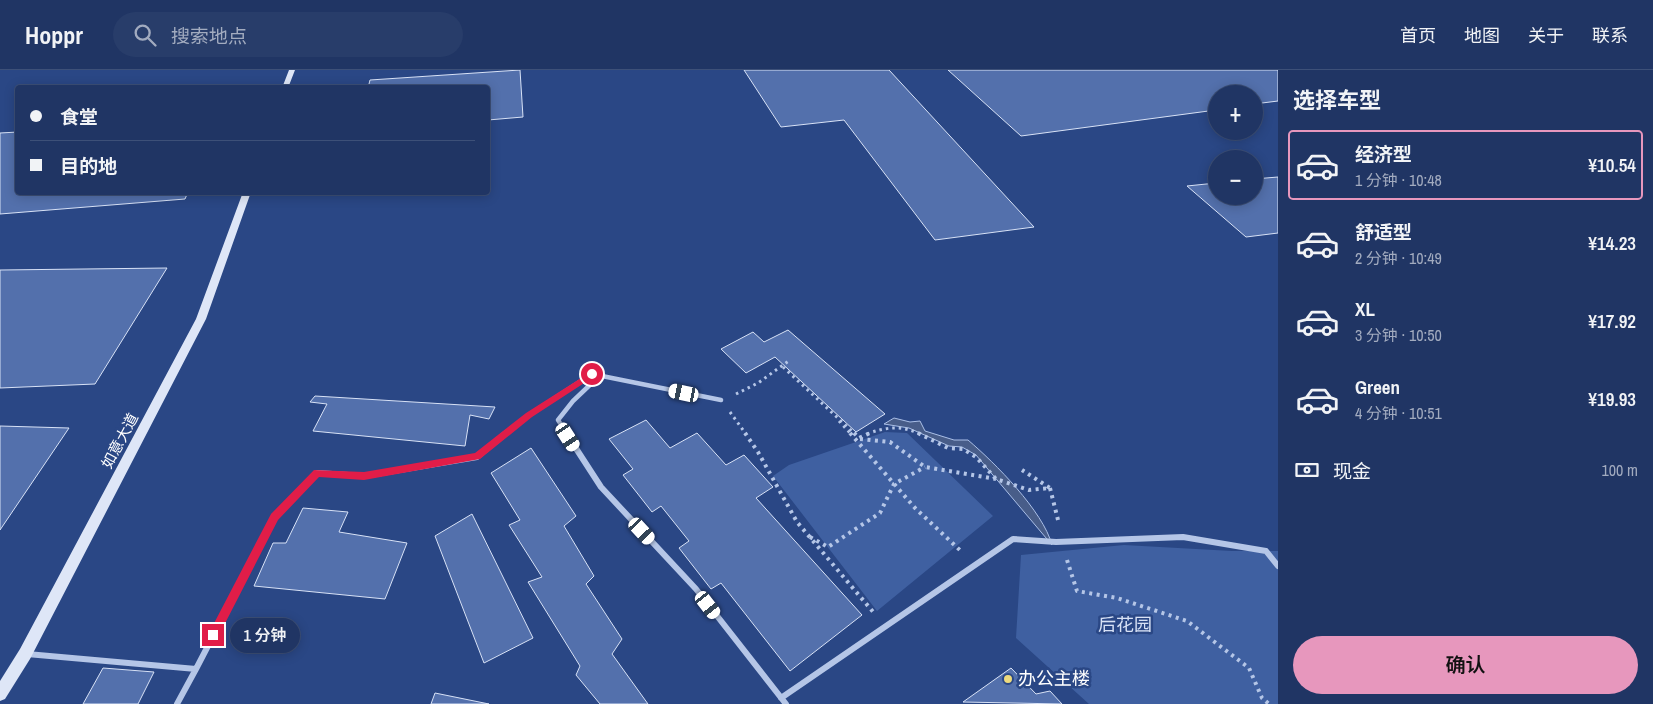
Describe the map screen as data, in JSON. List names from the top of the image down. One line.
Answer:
{"streets":{"main road":["如意大道"]},"parks":["后花园"],"places":["办公主楼"],"page":{"header":"Hoppr","search":"搜索地点","nav":["首页","地图","关于","联系"],"heading":"选择车型","map_buttons":["+","−"],"banner":["食堂","目的地"],"list":[{"name":"经济型","note":"1 分钟 · 10:48","value":"¥10.54"},{"name":"舒适型","note":"2 分钟 · 10:49","value":"¥14.23"},{"name":"XL","note":"3 分钟 · 10:50","value":"¥17.92"},{"name":"Green","note":"4 分钟 · 10:51","value":"¥19.93"}],"pay":["现金","100 m"],"bubble":"1 分钟","buttons":"确认"}}
